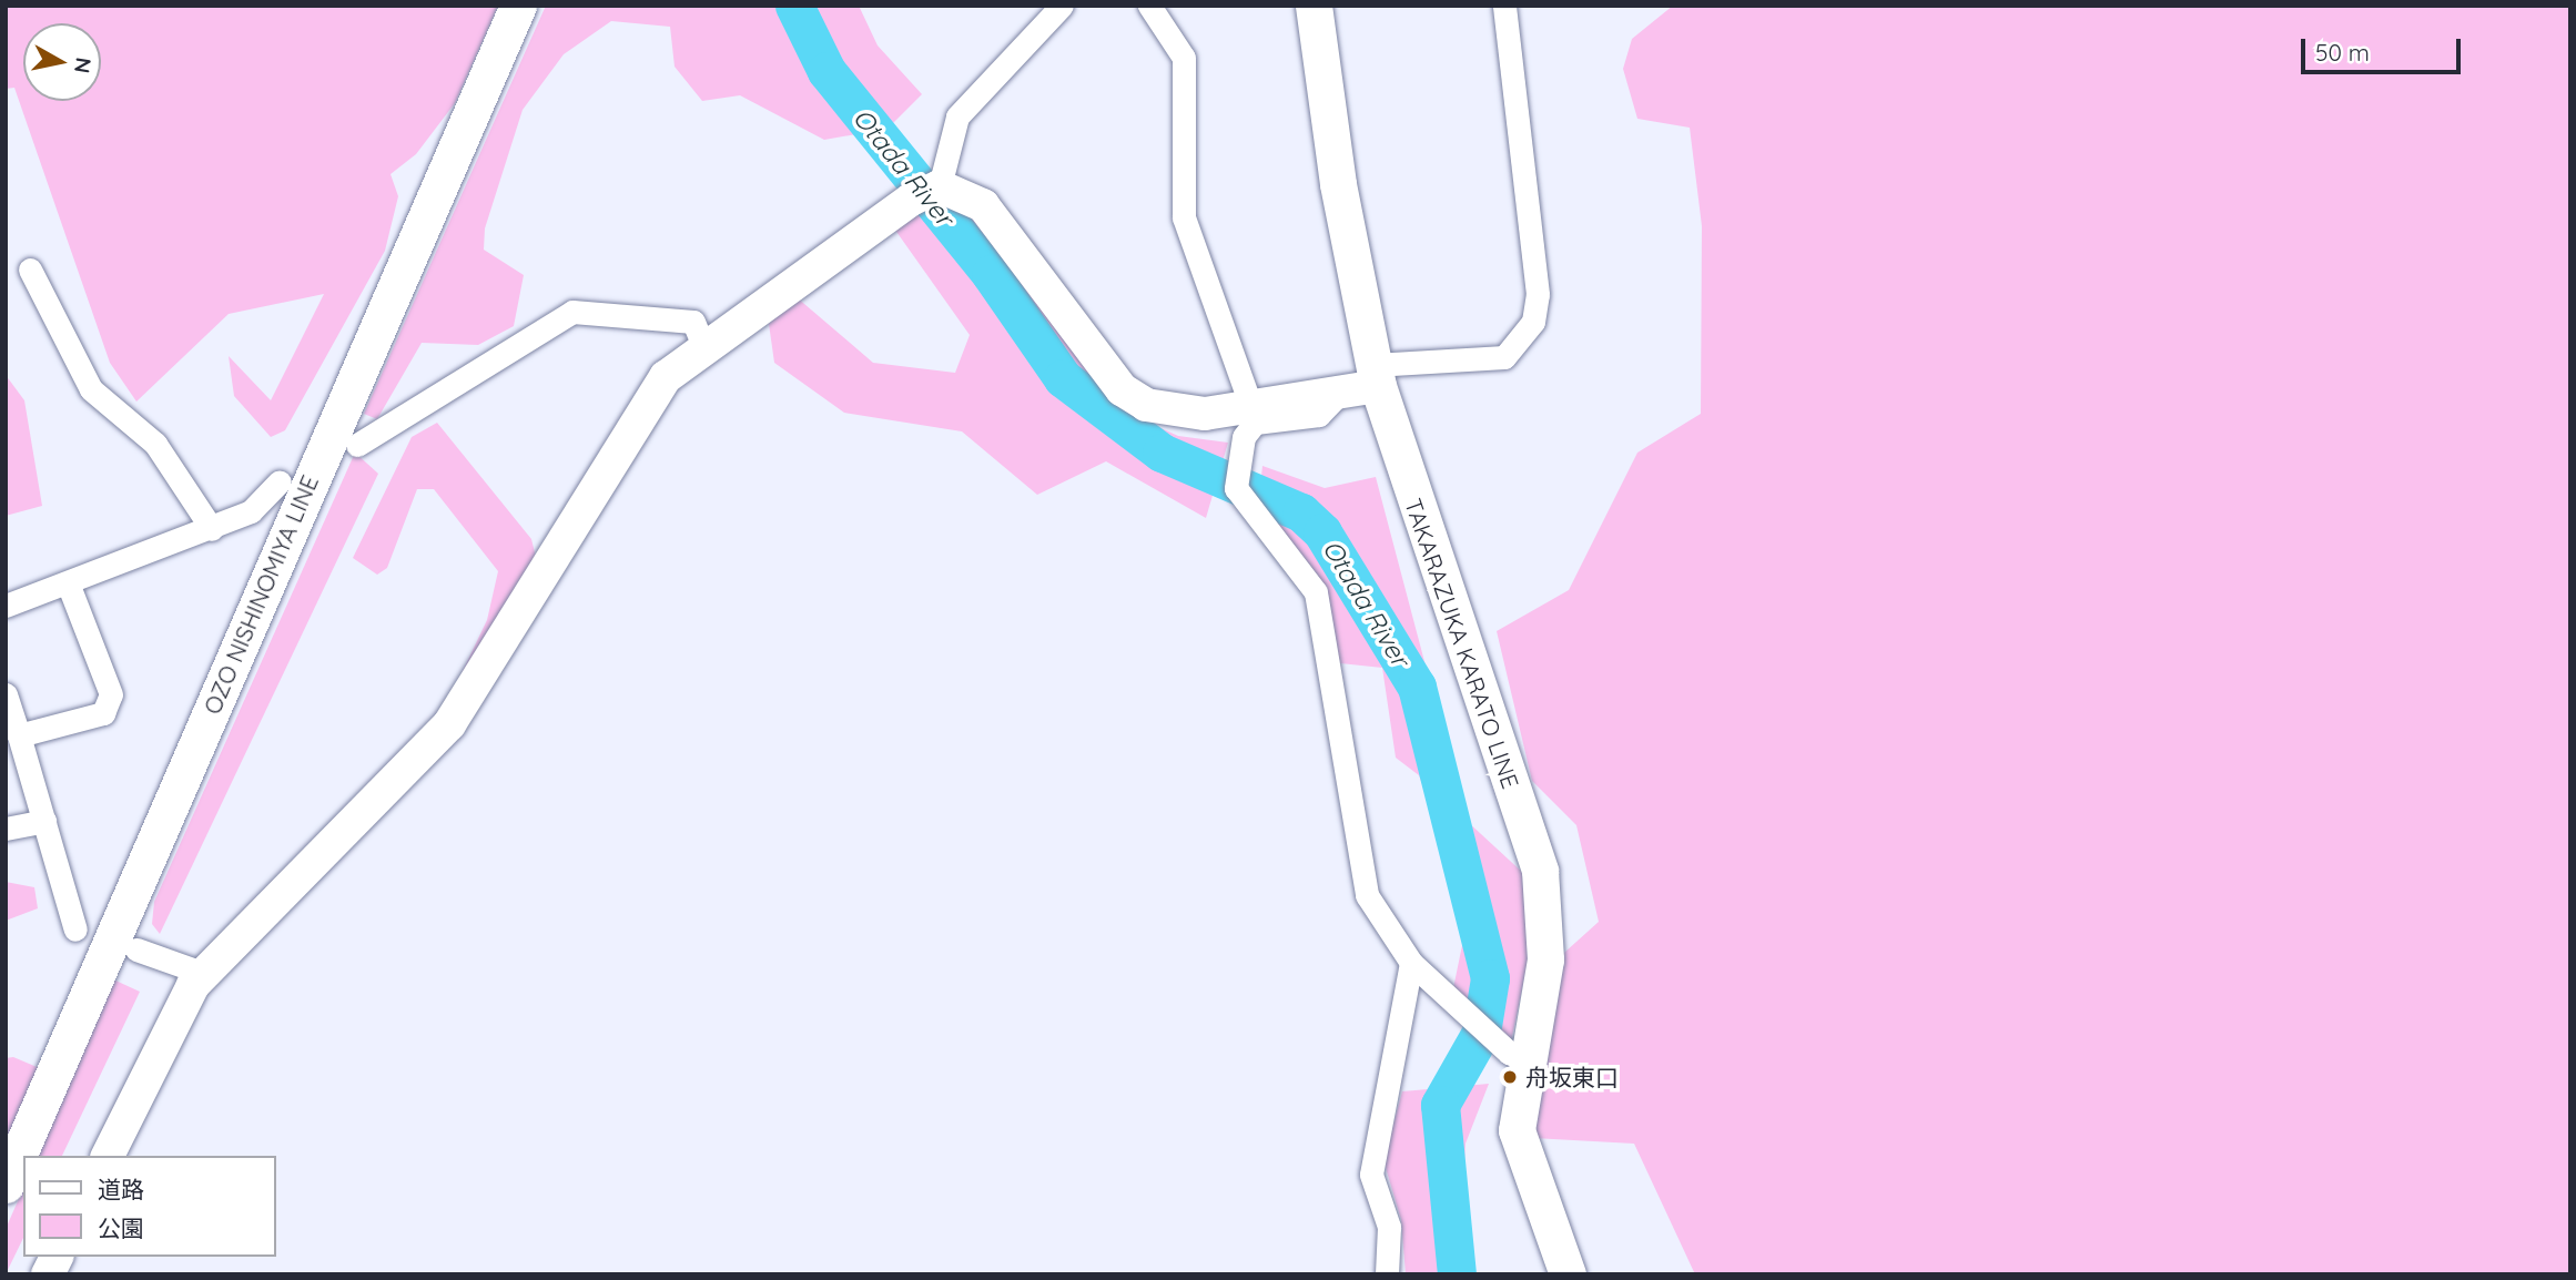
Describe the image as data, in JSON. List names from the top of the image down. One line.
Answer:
{"streets":{"main road":["OZO NISHINOMIYA LINE","TAKARAZUKA KARATO LINE"]},"water":["Otada River"],"places":["舟坂東口"],"legend":["道路","公園"],"scale_bar":"50 m","north":"right"}
